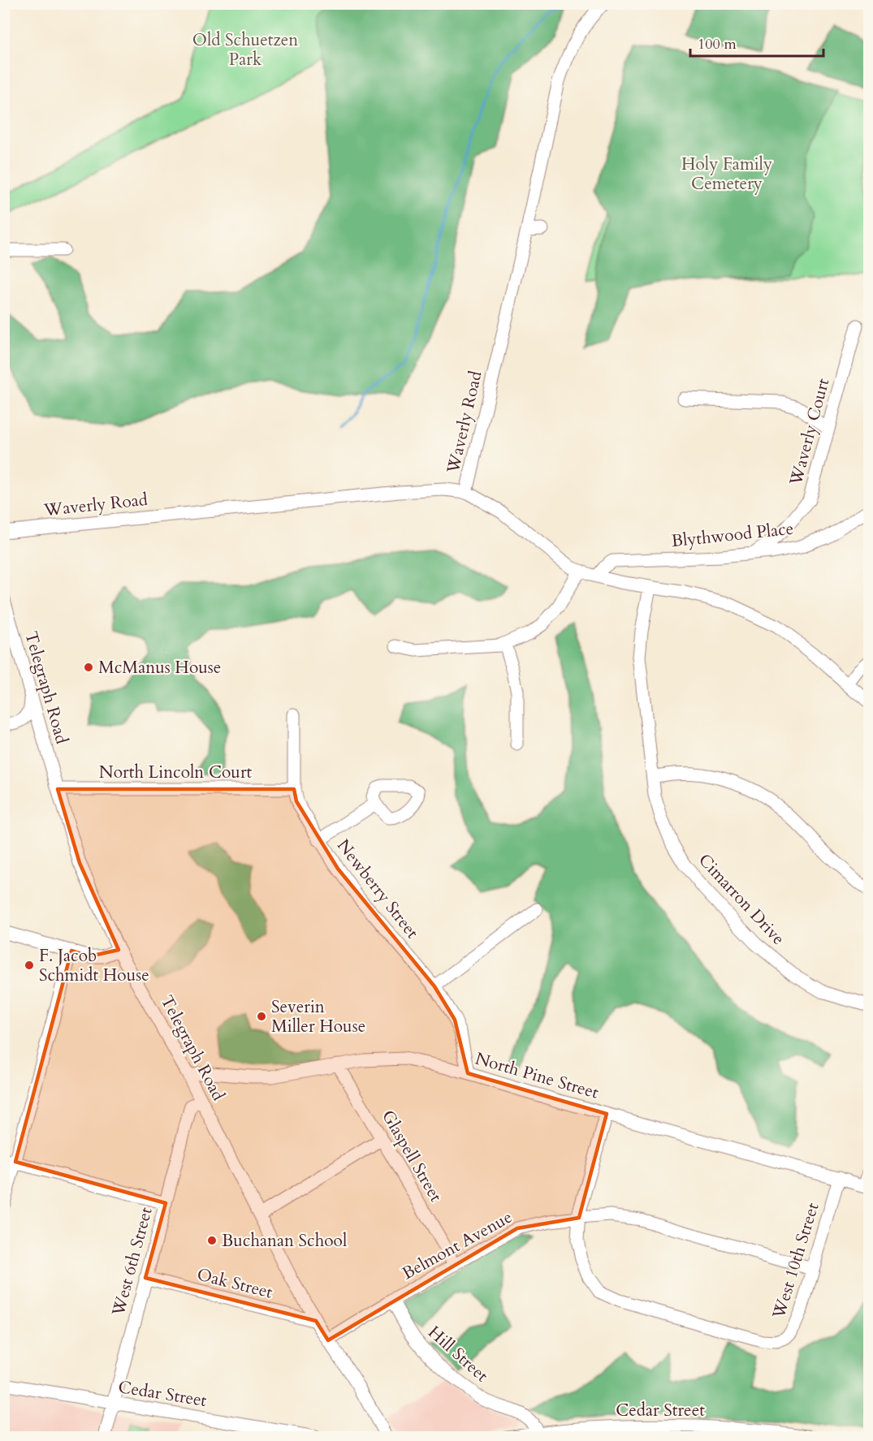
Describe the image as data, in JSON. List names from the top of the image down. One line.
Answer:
{"streets":{"street":["Waverly Road","Waverly Court","Blythwood Place","Telegraph Road","North Lincoln Court","Newberry Street","Cimarron Drive","North Pine Street","Glaspell Street","Belmont Avenue","West 10th Street","West 6th Street","Oak Street","Hill Street","Cedar Street"]},"crossings":[["Waverly Court","Blythwood Place"],["Telegraph Road","North Lincoln Court"],["Telegraph Road","North Pine Street"],["Telegraph Road","Belmont Avenue"],["Telegraph Road","West 6th Street"],["Telegraph Road","Oak Street"],["North Lincoln Court","Newberry Street"],["Newberry Street","North Pine Street"],["North Pine Street","Glaspell Street"],["North Pine Street","West 10th Street"],["Glaspell Street","Belmont Avenue"],["Belmont Avenue","West 10th Street"],["Belmont Avenue","Hill Street"],["West 6th Street","Oak Street"],["West 6th Street","Cedar Street"],["Hill Street","Cedar Street"]],"parks":["Old Schuetzen Park","Holy Family Cemetery"],"places":["McManus House","F. Jacob Schmidt House","Severin Miller House","Buchanan School"],"scale_bar":"100 m"}
